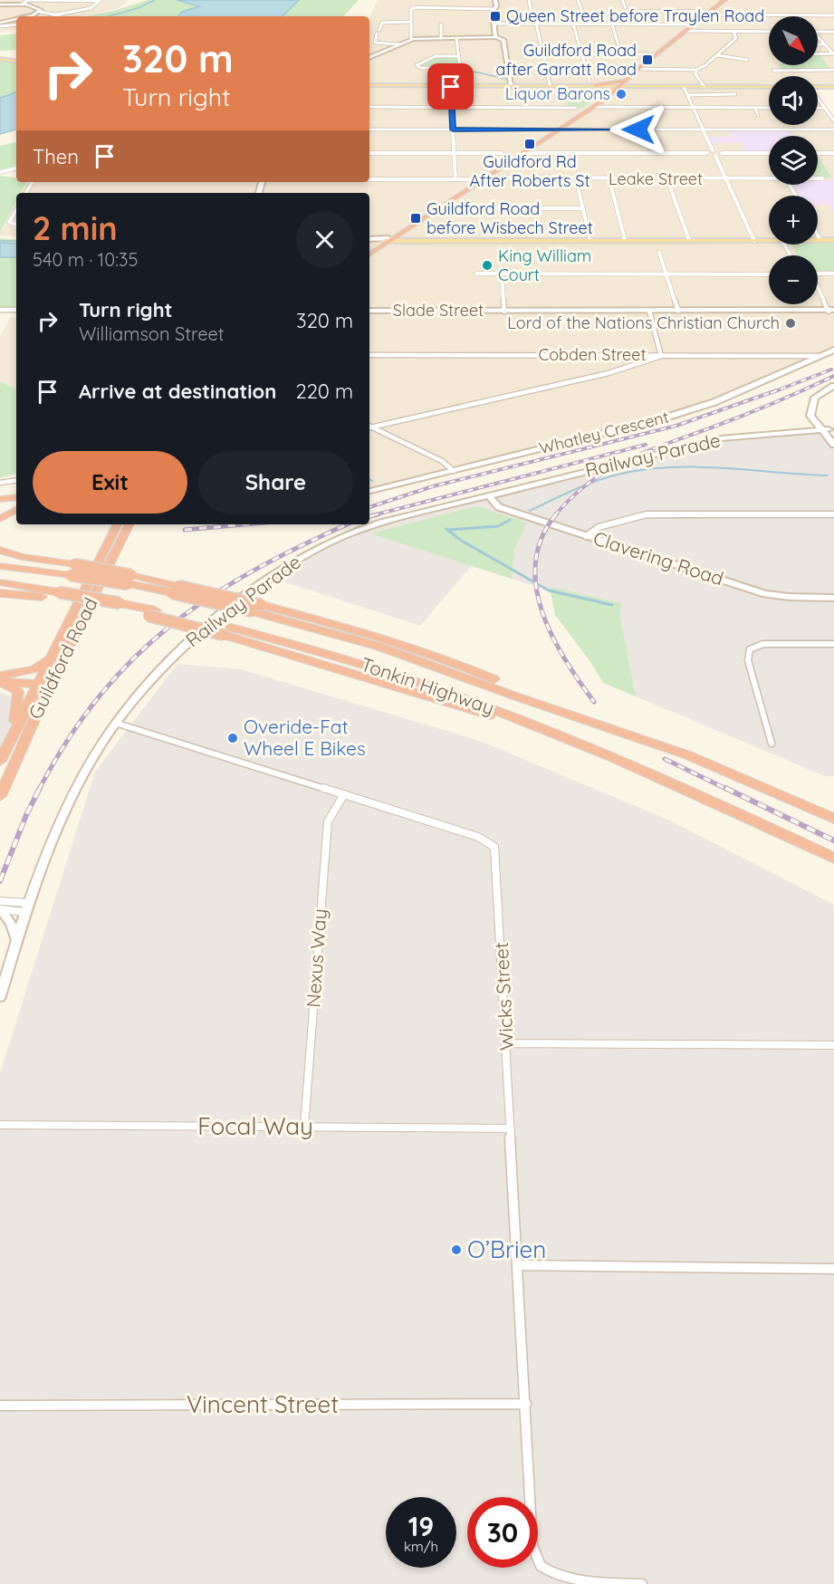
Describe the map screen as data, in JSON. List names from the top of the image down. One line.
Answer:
{"streets":{"highway":["Guildford Road","Tonkin Highway"],"street":["Leake Street","Slade Street","Cobden Street","Whatley Crescent","Railway Parade","Clavering Road","Nexus Way","Wicks Street","Focal Way","Vincent Street"]},"crossings":[["Cobden Street","Whatley Crescent"],["Railway Parade","Clavering Road"],["Railway Parade","Wicks Street"],["Nexus Way","Wicks Street"],["Nexus Way","Focal Way"],["Wicks Street","Focal Way"],["Wicks Street","Vincent Street"]],"places":{"transit":["Queen Street before Traylen Road","Guildford Road after Garratt Road","Guildford Rd After Roberts St","Guildford Road before Wisbech Street"],"other":["Liquor Barons","King William Court","Lord of the Nations Christian Church","Overide-Fat Wheel E Bikes","O’Brien"]},"north":"bottom right","page":{"map_buttons":["+","−"],"turn":["320 m","Turn right"],"then":"Then","heading":["2 min","540 m · 10:35"],"list":[{"name":"Turn right","note":"Williamson Street","value":"320 m"},{"name":"Arrive at destination","value":"220 m"}],"buttons":["Exit","Share"],"speed":"19 km/h","limit":"30"}}
